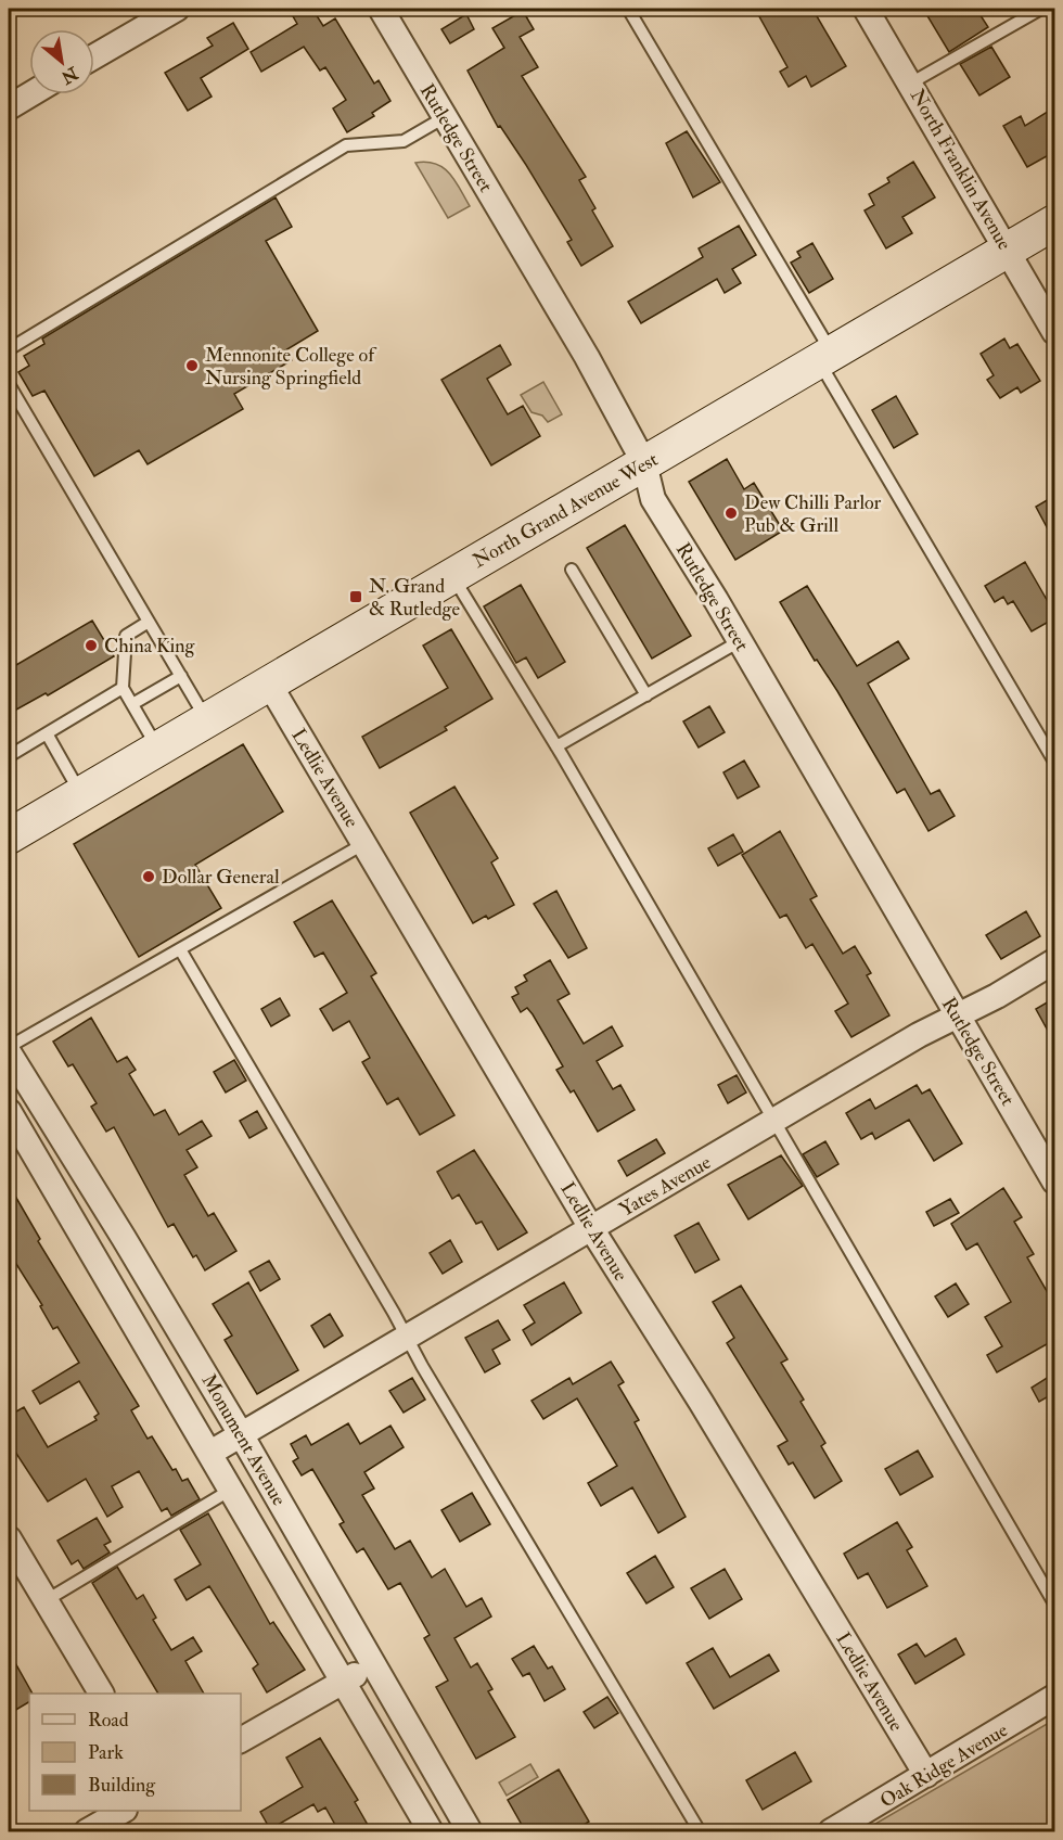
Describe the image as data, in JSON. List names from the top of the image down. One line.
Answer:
{"streets":{"main road":["North Grand Avenue West"],"street":["Rutledge Street","North Franklin Avenue","Ledlie Avenue","Yates Avenue","Monument Avenue","Oak Ridge Avenue"]},"crossings":[["Rutledge Street","North Grand Avenue West"],["Rutledge Street","Yates Avenue"],["North Franklin Avenue","North Grand Avenue West"],["North Grand Avenue West","Ledlie Avenue"],["Ledlie Avenue","Yates Avenue"],["Ledlie Avenue","Oak Ridge Avenue"],["Yates Avenue","Monument Avenue"]],"places":{"other":["Mennonite College of Nursing Springfield","Dew Chilli Parlor Pub & Grill","China King","Dollar General"],"transit":["N. Grand & Rutledge"]},"legend":["Road","Park","Building"],"north":"bottom right"}
